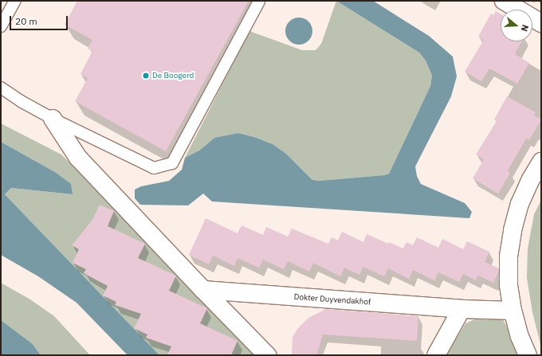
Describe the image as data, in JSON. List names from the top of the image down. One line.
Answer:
{"streets":{"street":["Dokter Duyvendakhof"]},"places":["De Boogerd"],"scale_bar":"20 m","north":"right"}
